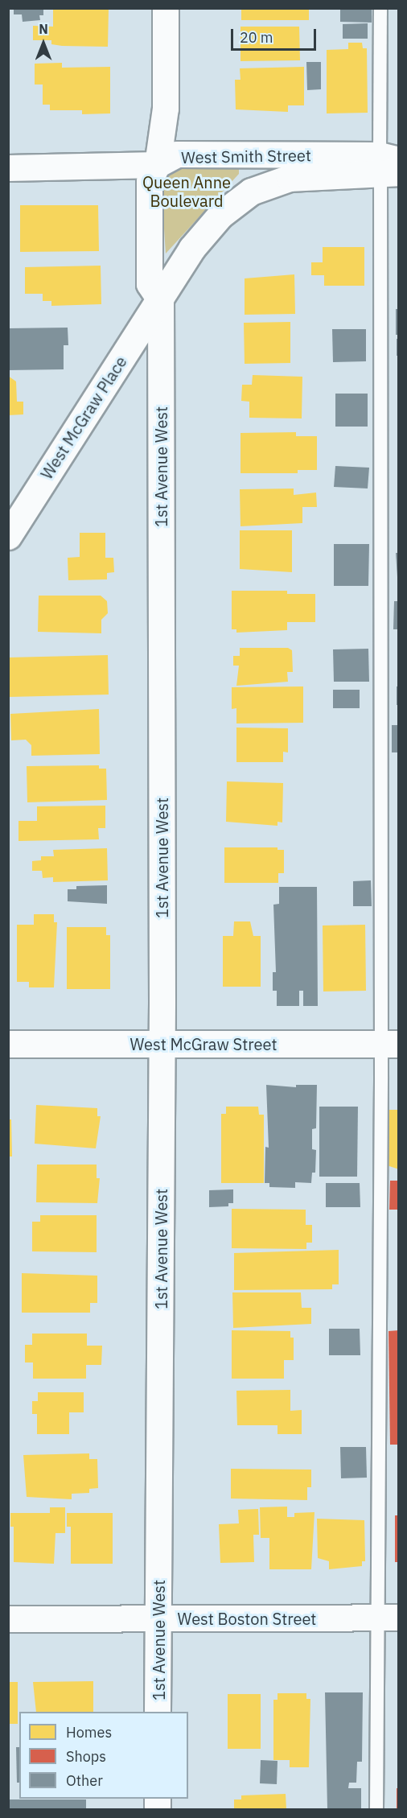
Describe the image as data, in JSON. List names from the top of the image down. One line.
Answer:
{"streets":{"street":["West Smith Street","West McGraw Place","1st Avenue West","West McGraw Street","West Boston Street"]},"crossings":[["West Smith Street","West McGraw Place"],["West Smith Street","1st Avenue West"],["West McGraw Place","1st Avenue West"],["1st Avenue West","West McGraw Street"],["1st Avenue West","West Boston Street"]],"parks":["Queen Anne Boulevard"],"legend":["Homes","Shops","Other"],"scale_bar":"20 m","north":"top"}
